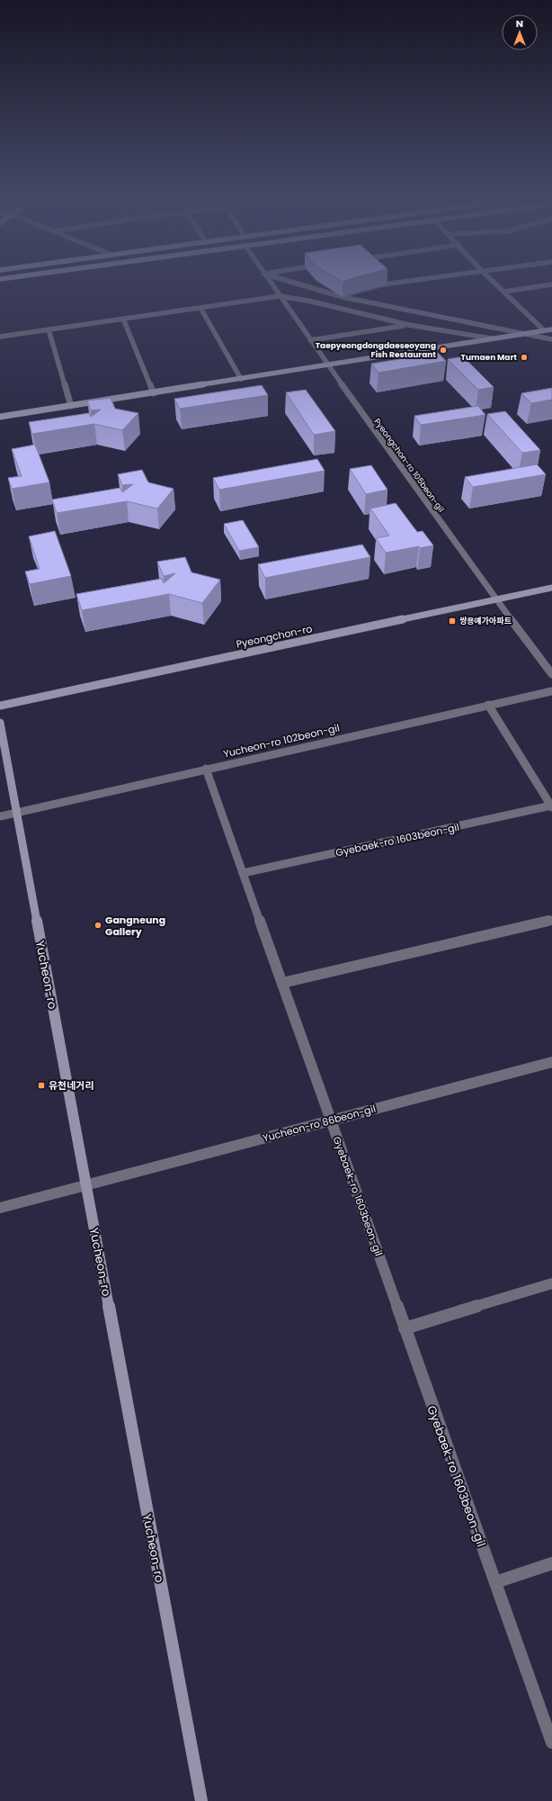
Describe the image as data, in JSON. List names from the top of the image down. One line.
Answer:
{"streets":{"street":["Pyeongchon-ro 105beon-gil","Pyeongchon-ro","Yucheon-ro 102beon-gil","Gyebaek-ro 1603beon-gil","Yucheon-ro","Yucheon-ro 86beon-gil"]},"crossings":[["Pyeongchon-ro 105beon-gil","Pyeongchon-ro"],["Yucheon-ro 102beon-gil","Gyebaek-ro 1603beon-gil"],["Yucheon-ro 102beon-gil","Yucheon-ro"],["Gyebaek-ro 1603beon-gil","Yucheon-ro 86beon-gil"],["Yucheon-ro","Yucheon-ro 86beon-gil"]],"places":{"other":["Taepyeongdongdaeseoyang Fish Restaurant","Tumaen Mart","Gangneung Gallery"],"transit":["쌍용예가아파트","유천네거리"]},"north":"top"}
